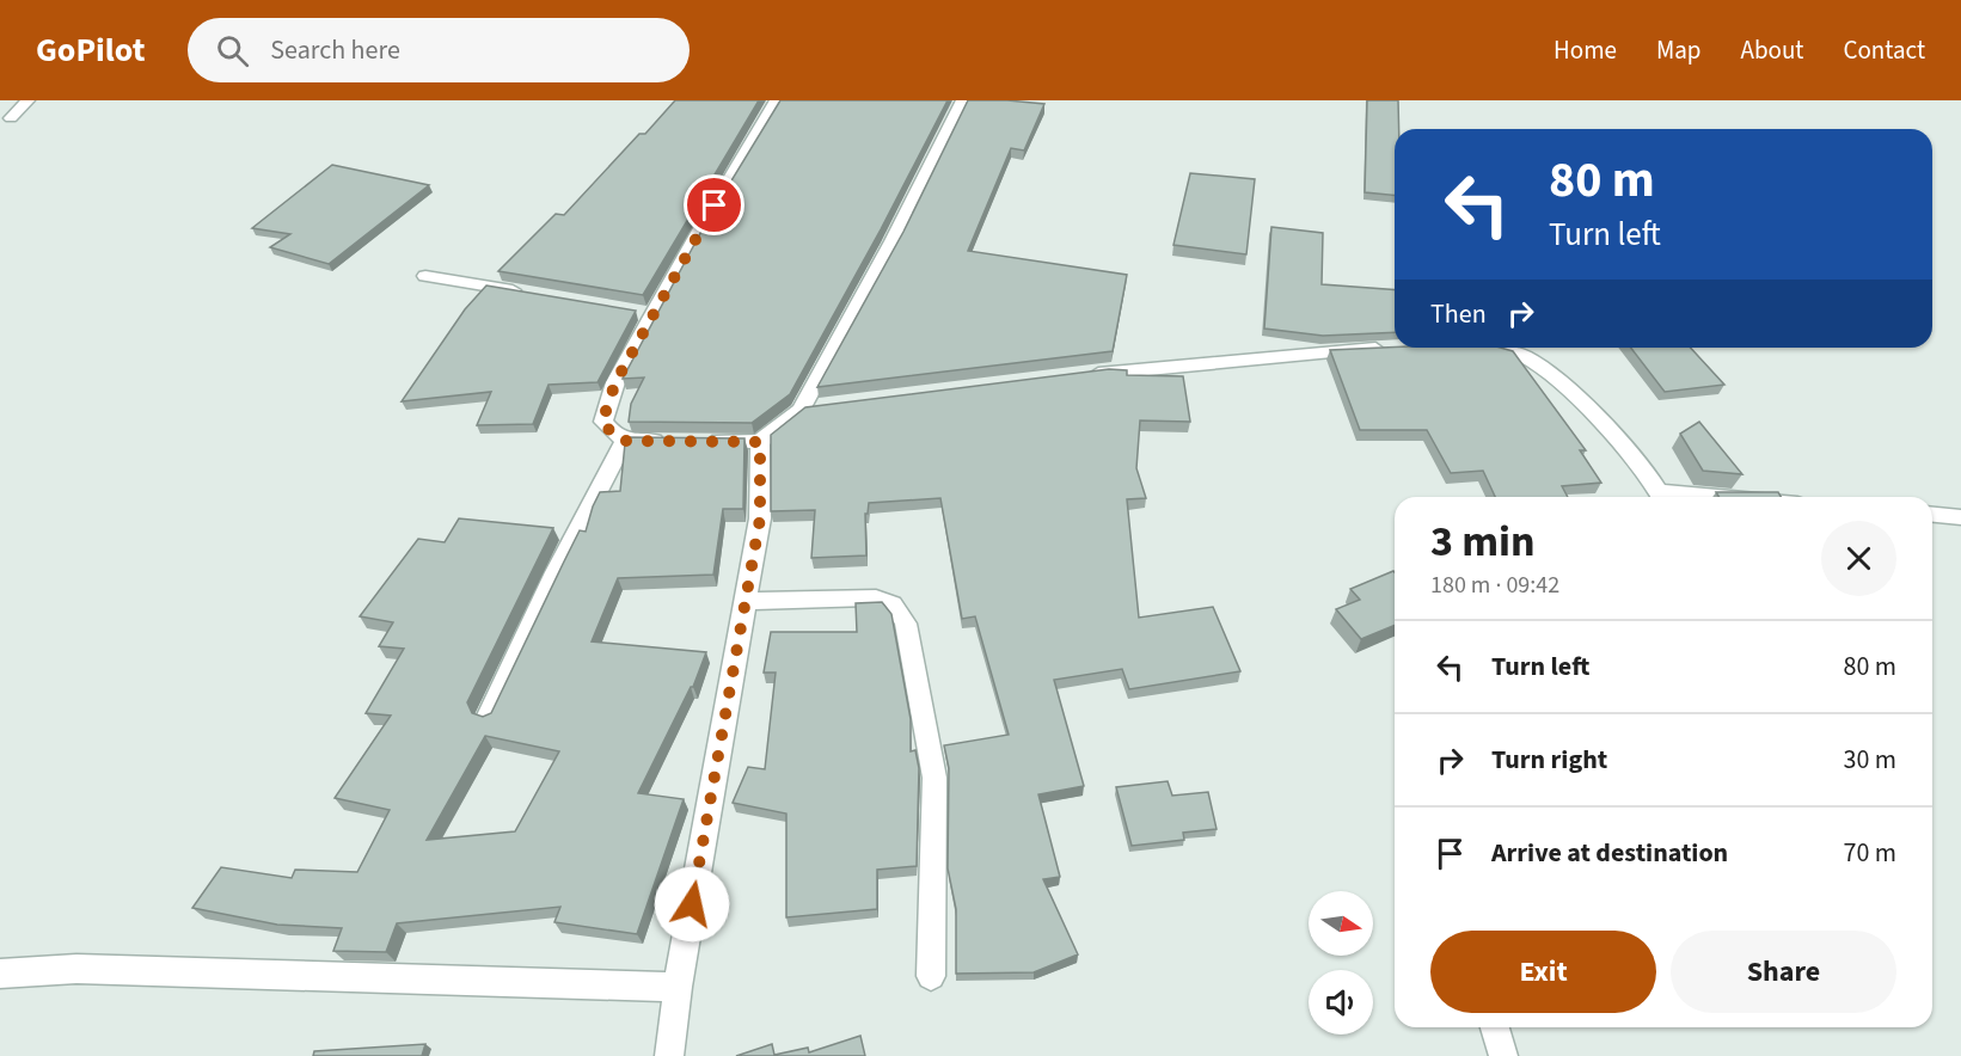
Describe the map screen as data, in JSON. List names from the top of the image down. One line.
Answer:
{"north":"right","page":{"header":"GoPilot","search":"Search here","nav":["Home","Map","About","Contact"],"turn":["80 m","Turn left"],"then":"Then","heading":["3 min","180 m · 09:42"],"list":[{"name":"Turn left","value":"80 m"},{"name":"Turn right","value":"30 m"},{"name":"Arrive at destination","value":"70 m"}],"buttons":["Exit","Share"]}}
